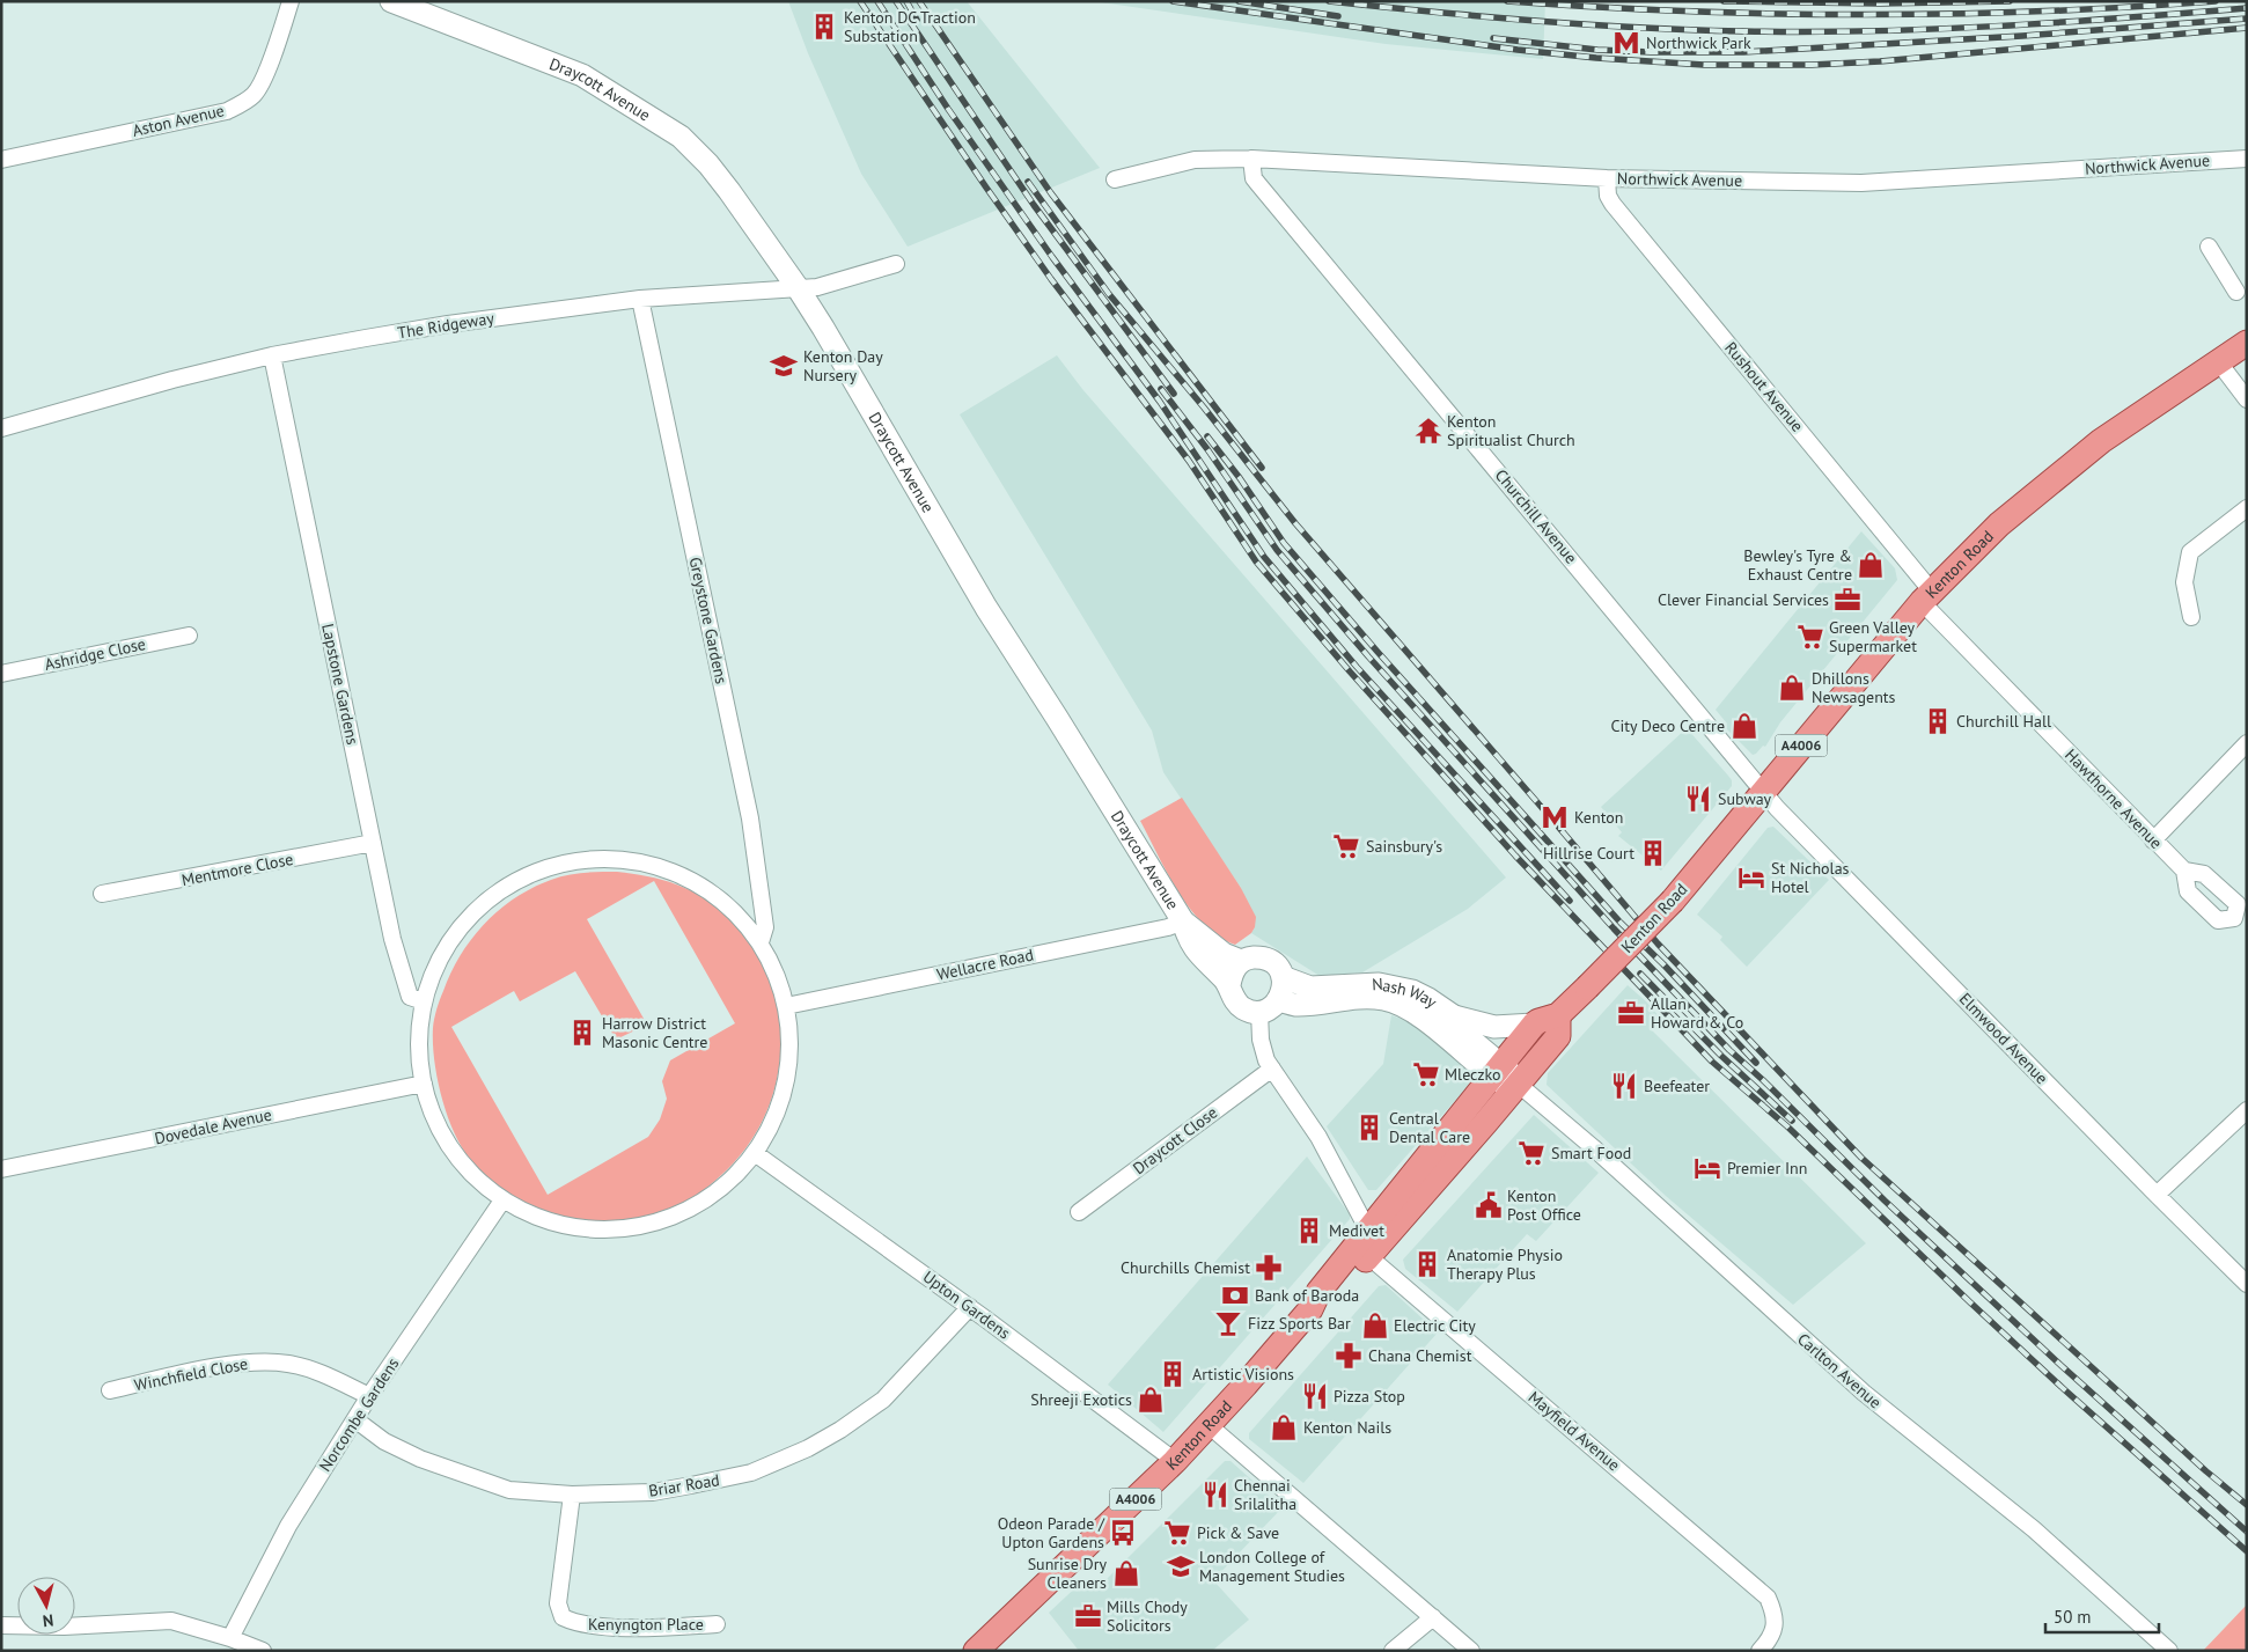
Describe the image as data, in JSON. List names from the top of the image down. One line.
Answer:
{"streets":{"main road":["Kenton Road","A4006"],"street":["Draycott Avenue","Aston Avenue","Northwick Avenue","The Ridgeway","Rushout Avenue","Churchill Avenue","Greystone Gardens","Ashridge Close","Lapstone Gardens","Hawthorne Avenue","Mentmore Close","Wellacre Road","Nash Way","Elmwood Avenue","Dovedale Avenue","Draycott Close","Upton Gardens","Carlton Avenue","Winchfield Close","Norcombe Gardens","Mayfield Avenue","Briar Road","Kenyngton Place"]},"crossings":[["Draycott Avenue","The Ridgeway"],["Draycott Avenue","Wellacre Road"],["Draycott Avenue","Nash Way"],["Northwick Avenue","Rushout Avenue"],["Northwick Avenue","Churchill Avenue"],["The Ridgeway","Greystone Gardens"],["The Ridgeway","Lapstone Gardens"],["Rushout Avenue","Kenton Road"],["Rushout Avenue","Hawthorne Avenue"],["Churchill Avenue","Kenton Road"],["Churchill Avenue","Elmwood Avenue"],["Kenton Road","Hawthorne Avenue"],["Kenton Road","Nash Way"],["Kenton Road","Elmwood Avenue"],["Kenton Road","Upton Gardens"],["Kenton Road","Carlton Avenue"],["Kenton Road","Mayfield Avenue"],["Lapstone Gardens","Mentmore Close"],["Upton Gardens","Briar Road"],["Winchfield Close","Norcombe Gardens"],["Norcombe Gardens","Briar Road"],["Briar Road","Kenyngton Place"]],"places":{"building":["Kenton DC Traction Substation","Churchill Hall","Hillrise Court","Harrow District Masonic Centre","Central Dental Care","Medivet","Anatomie Physio Therapy Plus","Artistic Visions"],"metro station":["Northwick Park","Kenton"],"school or university":["Kenton Day Nursery","London College of Management Studies"],"temple":["Kenton Spiritualist Church"],"shop":["Bewley's Tyre & Exhaust Centre","Dhillons Newsagents","City Deco Centre","Electric City","Shreeji Exotics","Kenton Nails","Sunrise Dry Cleaners"],"office":["Clever Financial Services","Allan Howard & Co","Mills Chody Solicitors"],"supermarket":["Green Valley Supermarket","Sainsbury's","Mleczko","Smart Food","Pick & Save"],"restaurant":["Subway","Beefeater","Pizza Stop","Chennai Srilalitha"],"hotel":["St Nicholas Hotel","Premier Inn"],"public building":["Kenton Post Office"],"pharmacy":["Churchills Chemist","Chana Chemist"],"bank":["Bank of Baroda"],"bar":["Fizz Sports Bar"],"bus stop":["Odeon Parade / Upton Gardens"]},"scale_bar":"50 m","north":"bottom"}
